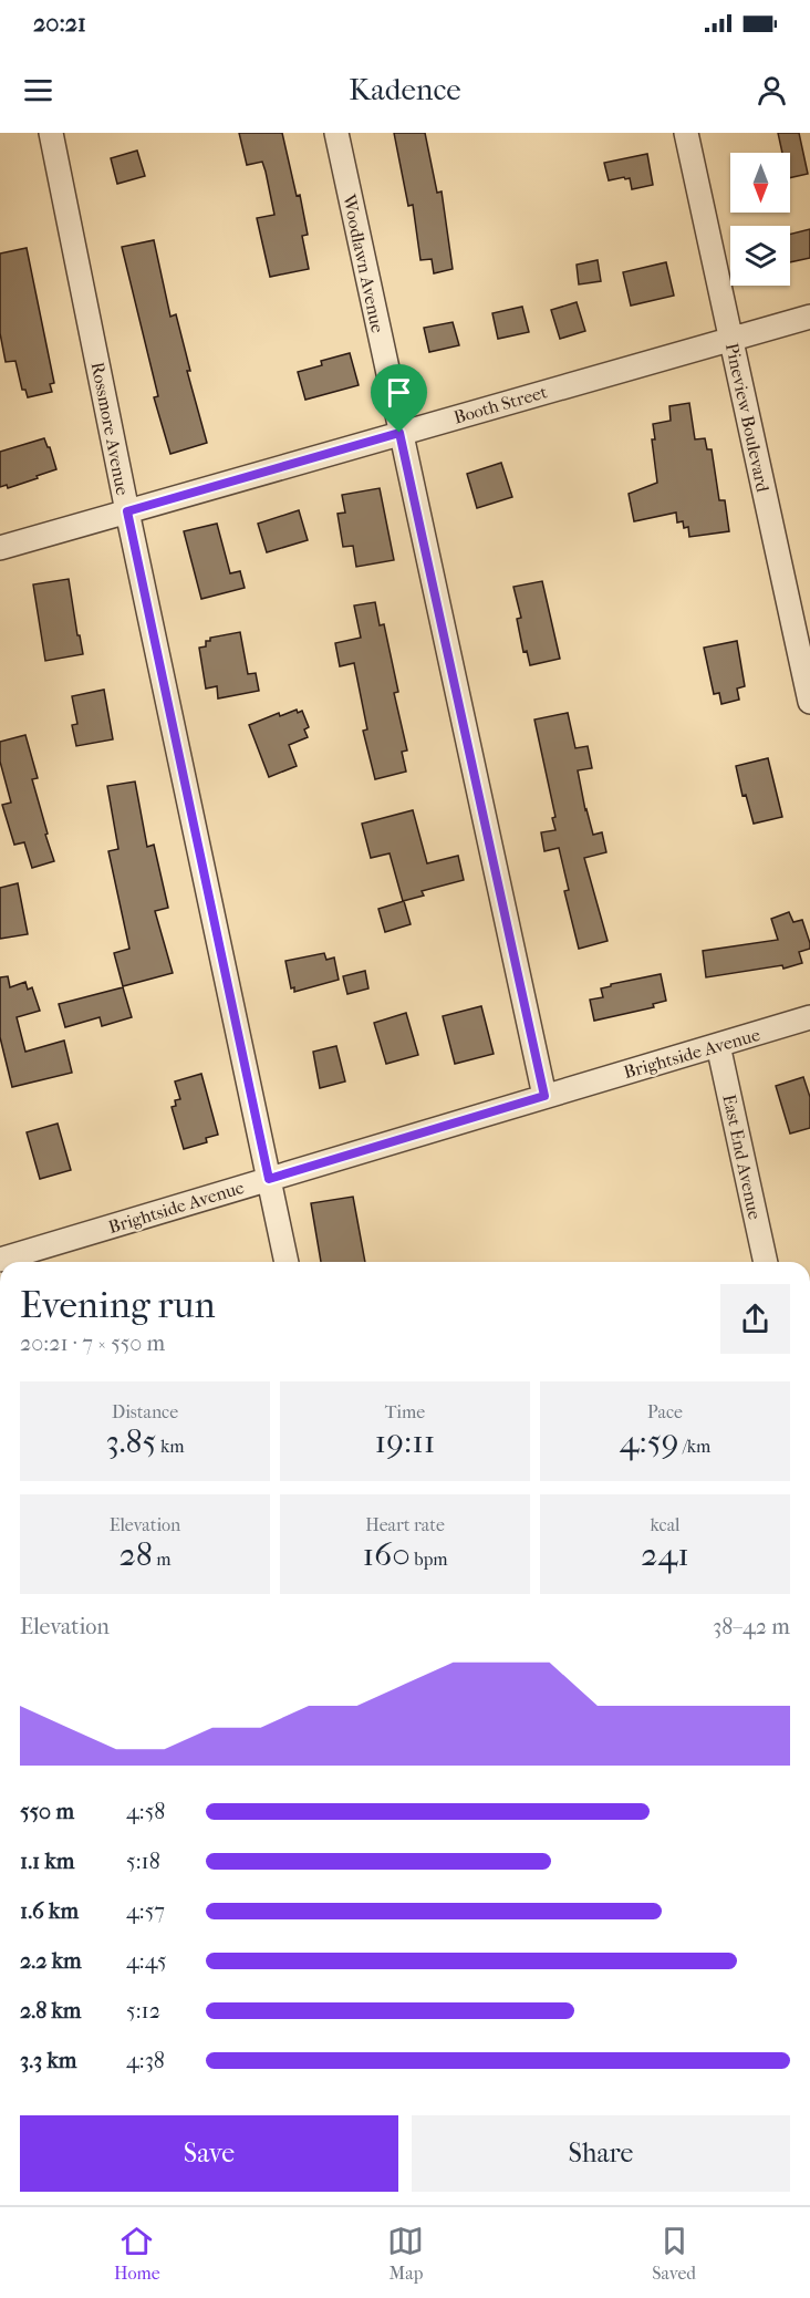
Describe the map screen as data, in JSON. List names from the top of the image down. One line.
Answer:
{"streets":{"street":["Woodlawn Avenue","Booth Street","Pineview Boulevard","Rossmore Avenue","Brightside Avenue","East End Avenue"]},"crossings":[["Woodlawn Avenue","Booth Street"],["Woodlawn Avenue","Brightside Avenue"],["Booth Street","Pineview Boulevard"],["Booth Street","Rossmore Avenue"],["Rossmore Avenue","Brightside Avenue"],["Brightside Avenue","East End Avenue"]],"north":"bottom","page":{"status":"20:21","header":"Kadence","heading":["Evening run","20:21 · 7 × 550 m"],"stats":[["Distance","3.85 km"],["Time","19:11"],["Pace","4:59 /km"],["Elevation","28 m"],["Heart rate","160 bpm"],["kcal","241"]],"chart":["Elevation","38–42 m"],"list":[{"name":"550 m","note":"4:58"},{"name":"1.1 km","note":"5:18"},{"name":"1.6 km","note":"4:57"},{"name":"2.2 km","note":"4:45"},{"name":"2.8 km","note":"5:12"},{"name":"3.3 km","note":"4:38"}],"buttons":["Save","Share"],"tabs":["Home","Map","Saved"]}}
